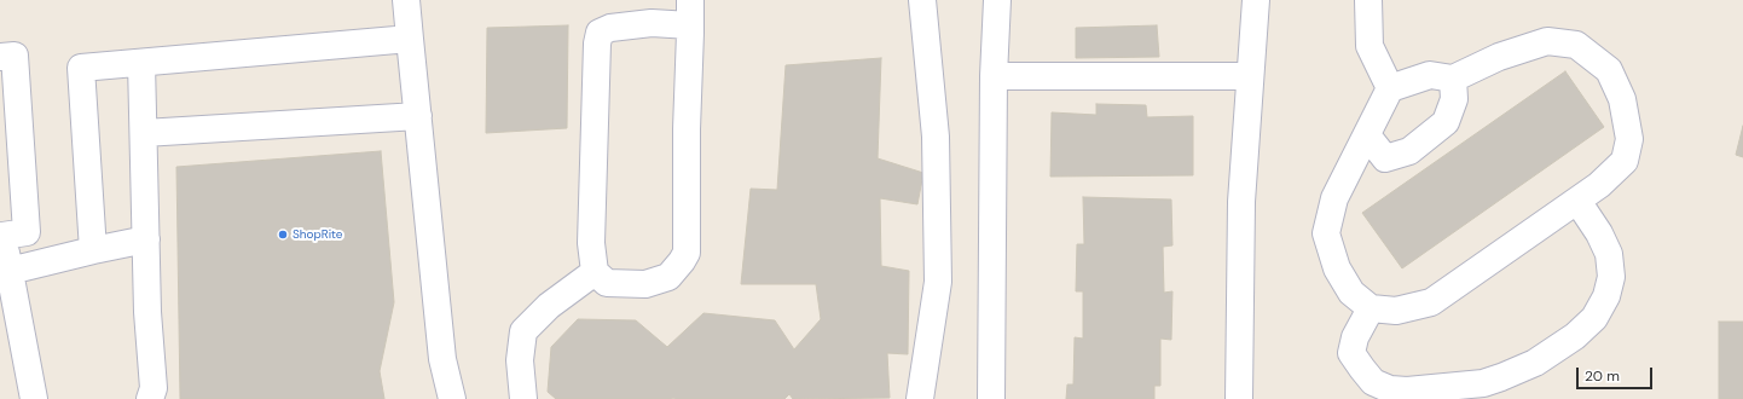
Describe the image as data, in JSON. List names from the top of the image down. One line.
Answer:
{"places":["ShopRite"],"scale_bar":"20 m"}
